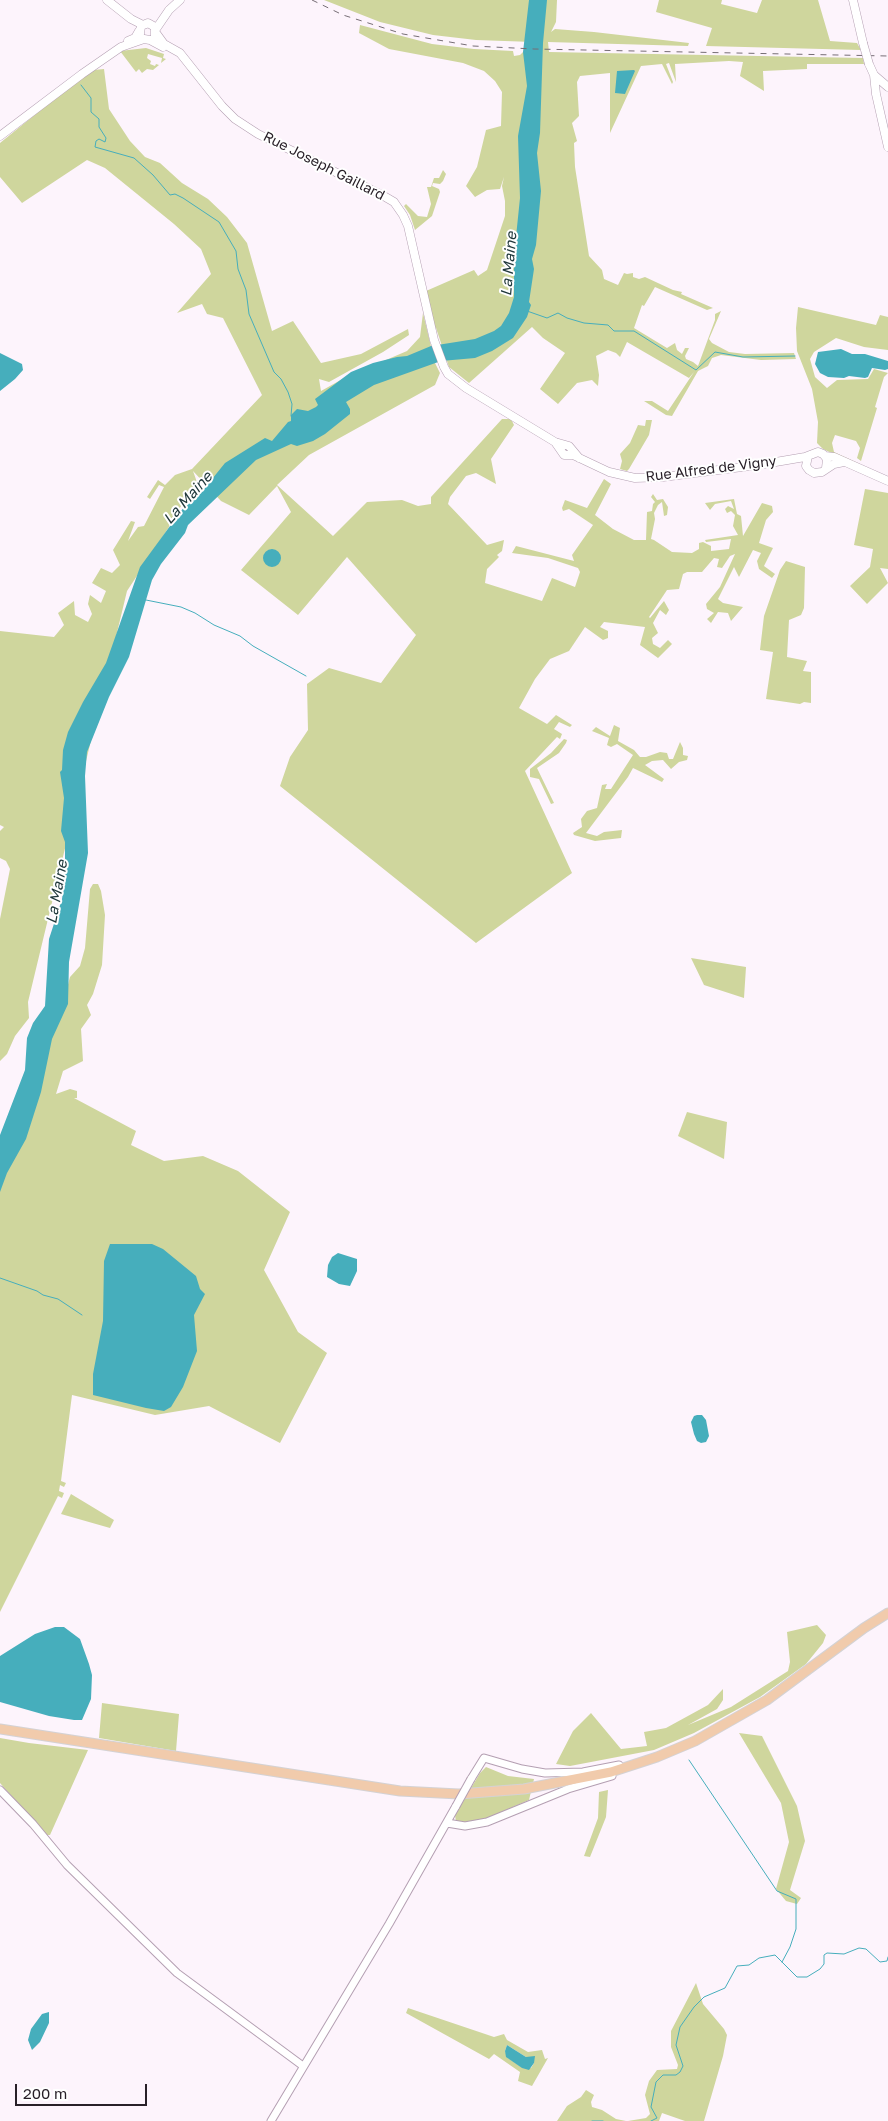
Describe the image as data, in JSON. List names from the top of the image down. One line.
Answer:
{"streets":{"main road":["Rue Joseph Gaillard","Rue Alfred de Vigny"]},"crossings":[["Rue Joseph Gaillard","Rue Alfred de Vigny"]],"water":["La Maine"],"scale_bar":"200 m"}
